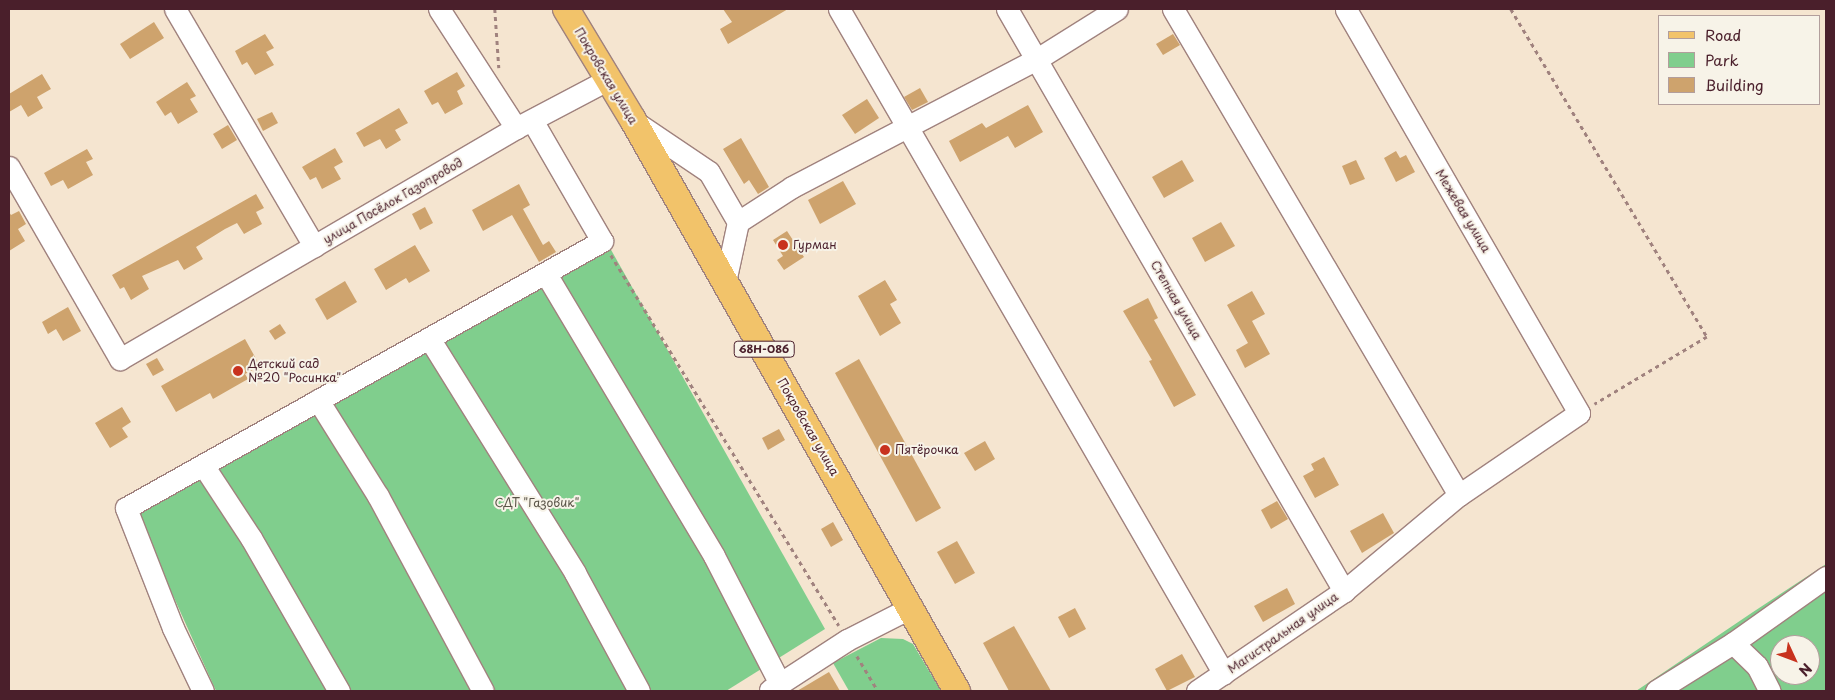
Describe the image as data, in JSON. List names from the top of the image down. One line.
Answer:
{"streets":{"main road":["Покровская улица","68Н-086"],"street":["улица Посёлок Газопровод","Межевая улица","Степная улица","Магистральная улица"]},"crossings":[["Покровская улица","улица Посёлок Газопровод"],["Межевая улица","Магистральная улица"],["Степная улица","Магистральная улица"]],"parks":["СДТ \"Газовик\""],"places":["Гурман","Детский сад №20 \"Росинка\"","Пятёрочка"],"legend":["Road","Park","Building"],"north":"bottom right"}
